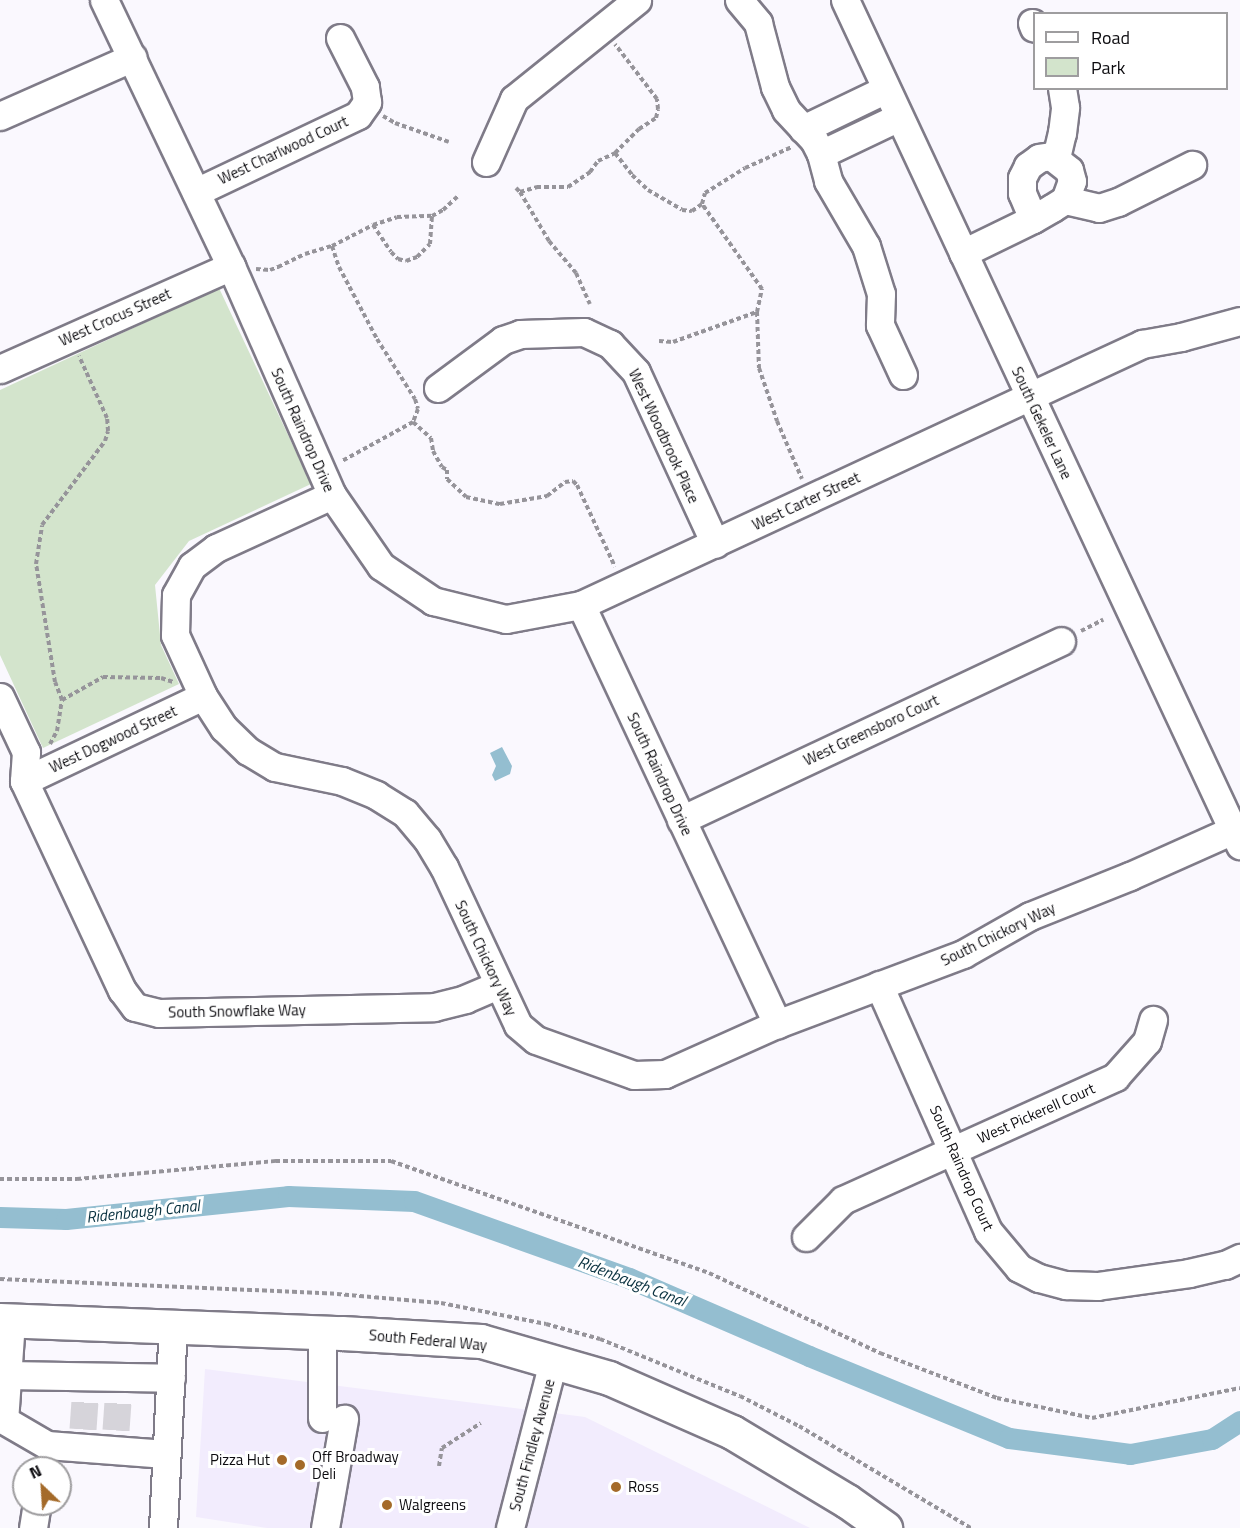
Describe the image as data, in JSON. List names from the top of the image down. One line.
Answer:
{"streets":{"main road":["South Federal Way"],"street":["West Charlwood Court","West Crocus Street","South Gekeler Lane","South Raindrop Drive","West Woodbrook Place","West Carter Street","West Greensboro Court","West Dogwood Street","South Chickory Way","South Snowflake Way","West Pickerell Court","South Raindrop Court","South Findley Avenue"]},"crossings":[["West Charlwood Court","South Raindrop Drive"],["West Crocus Street","South Raindrop Drive"],["South Gekeler Lane","West Carter Street"],["South Gekeler Lane","South Chickory Way"],["South Raindrop Drive","West Carter Street"],["South Raindrop Drive","West Greensboro Court"],["South Raindrop Drive","South Chickory Way"],["West Woodbrook Place","West Carter Street"],["West Dogwood Street","South Chickory Way"],["West Dogwood Street","South Snowflake Way"],["South Chickory Way","South Snowflake Way"],["South Chickory Way","South Raindrop Court"],["West Pickerell Court","South Raindrop Court"],["South Federal Way","South Findley Avenue"]],"water":["Ridenbaugh Canal"],"places":["Pizza Hut","Off Broadway Deli","Ross","Walgreens"],"legend":["Road","Park"],"north":"top left"}
